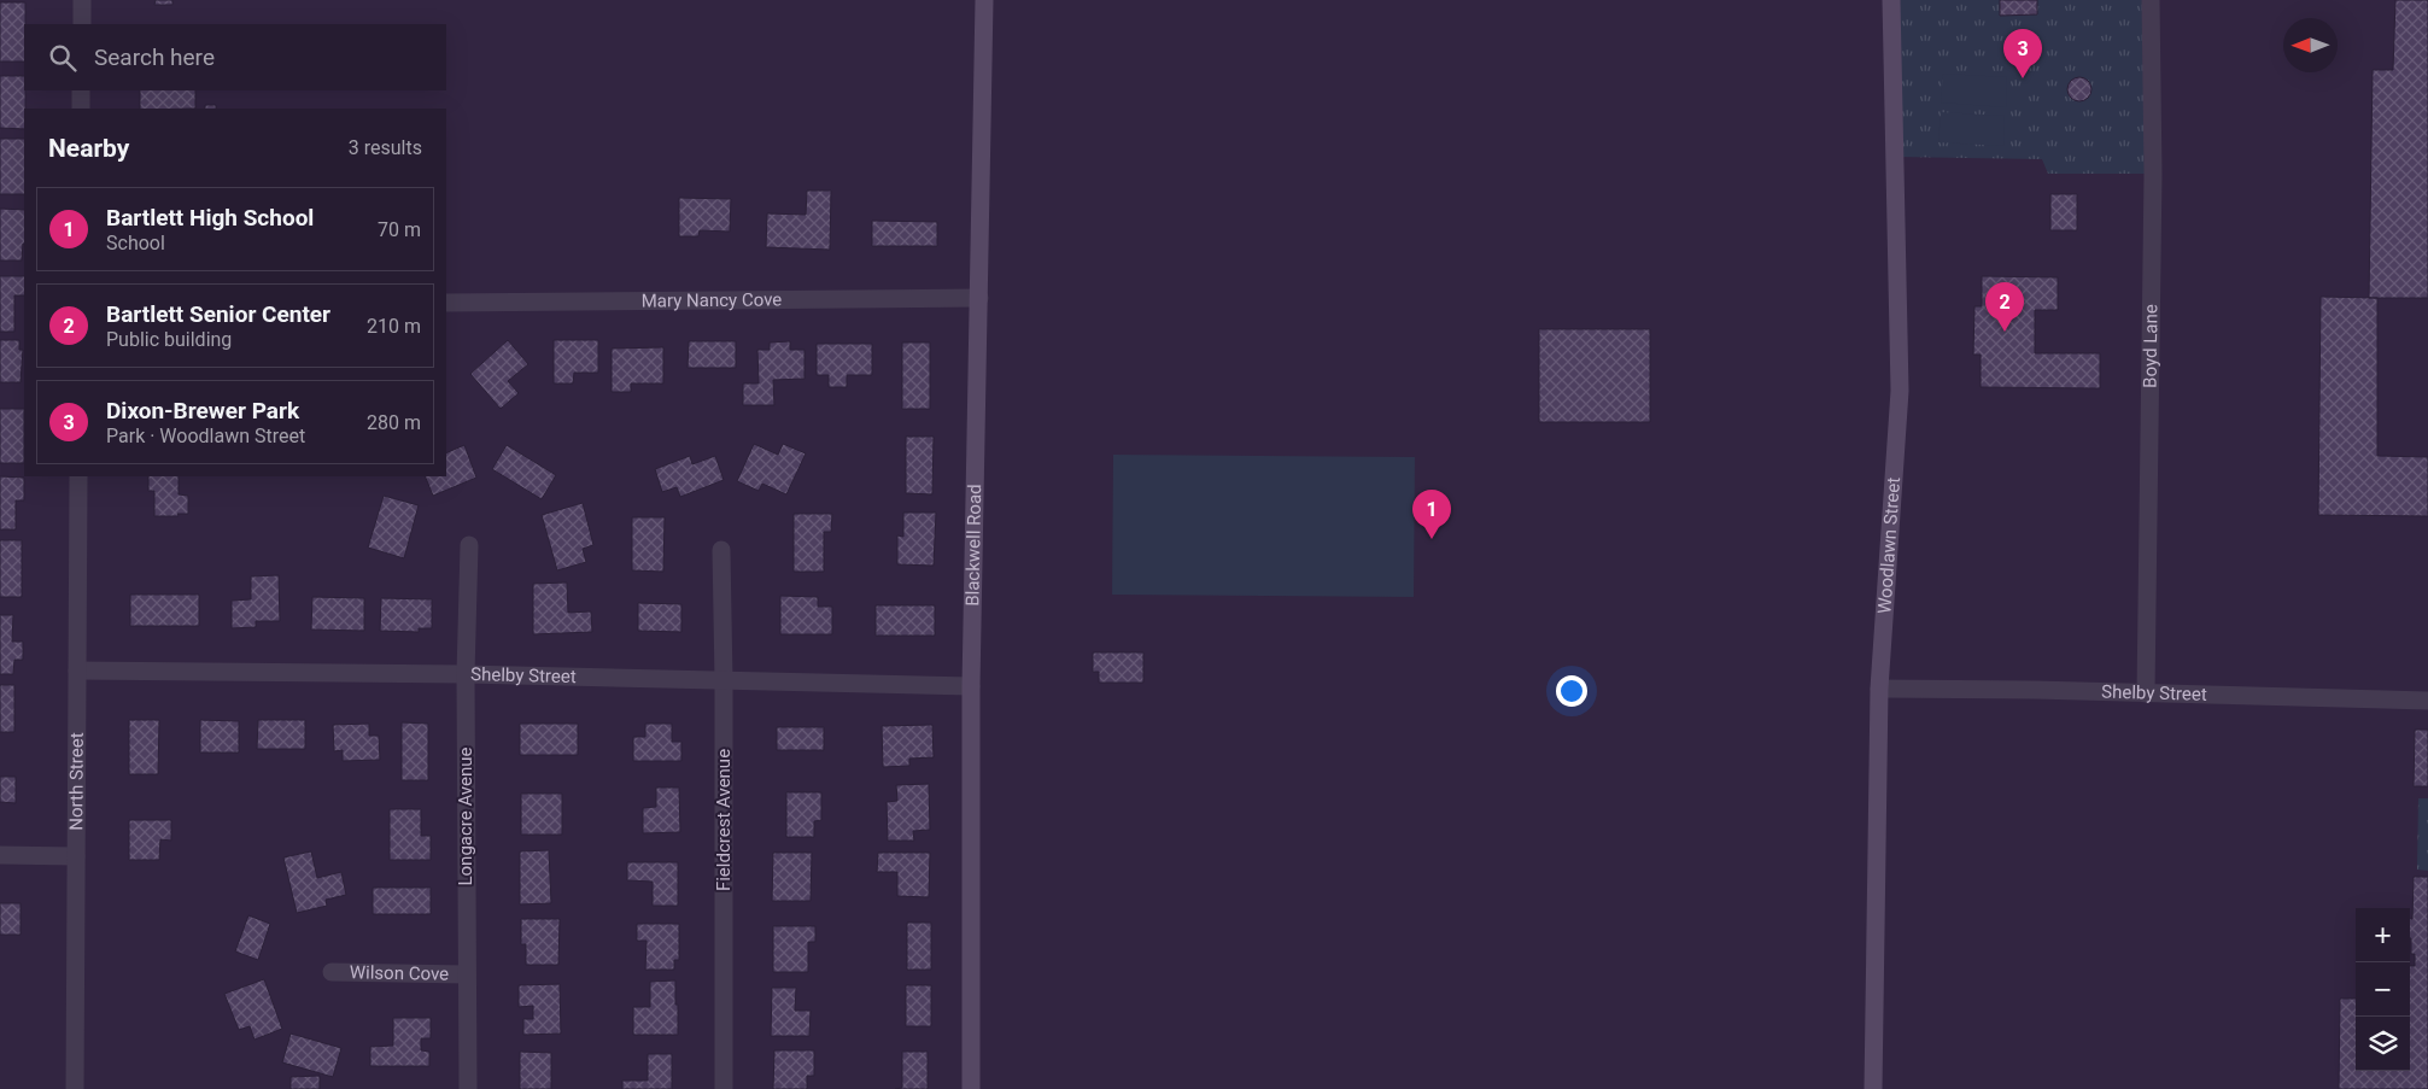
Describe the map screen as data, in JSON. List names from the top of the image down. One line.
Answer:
{"streets":{"street":["Mary Nancy Cove","Boyd Lane","Blackwell Road","Woodlawn Street","Shelby Street","North Street","Longacre Avenue","Fieldcrest Avenue","Wilson Cove"]},"crossings":[["Mary Nancy Cove","Blackwell Road"],["Boyd Lane","Shelby Street"],["Blackwell Road","Shelby Street"],["Woodlawn Street","Shelby Street"],["Shelby Street","North Street"],["Shelby Street","Longacre Avenue"],["Shelby Street","Fieldcrest Avenue"],["Longacre Avenue","Wilson Cove"]],"north":"left","page":{"search":"Search here","pins":["3","2","1"],"heading":["Nearby","3 results"],"list":[{"mark":"1","name":"Bartlett High School","note":"School","value":"70 m"},{"mark":"2","name":"Bartlett Senior Center","note":"Public building","value":"210 m"},{"mark":"3","name":"Dixon-Brewer Park","note":"Park · Woodlawn Street","value":"280 m"}],"map_buttons":["+","−"]}}
